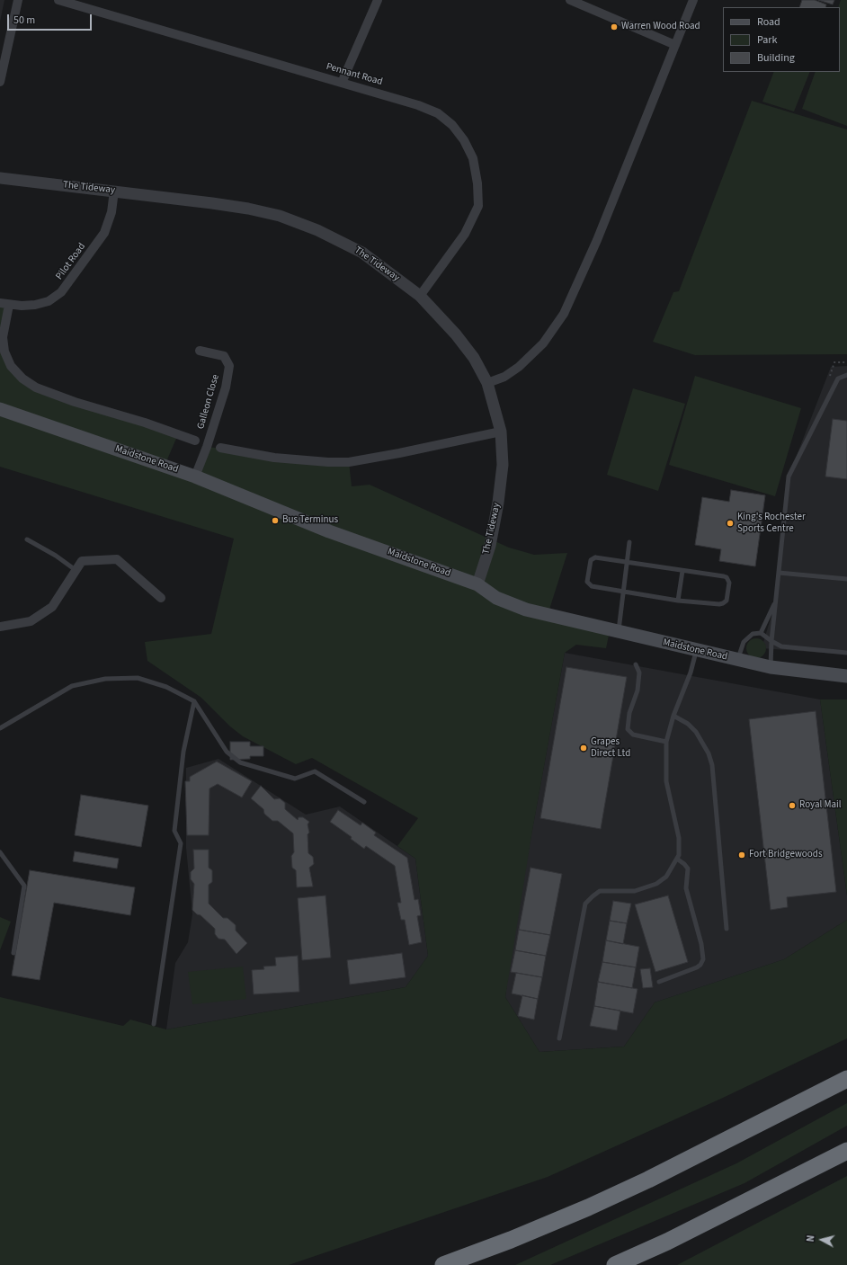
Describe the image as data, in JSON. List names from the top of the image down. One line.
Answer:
{"streets":{"main road":["Maidstone Road"],"street":["Pennant Road","The Tideway","Pilot Road","Galleon Close"]},"crossings":[["Pennant Road","The Tideway"],["The Tideway","Pilot Road"],["The Tideway","Maidstone Road"],["Galleon Close","Maidstone Road"]],"places":["Warren Wood Road","Bus Terminus","King's Rochester Sports Centre","Grapes Direct Ltd","Royal Mail","Fort Bridgewoods"],"legend":["Road","Park","Building"],"scale_bar":"50 m","north":"left"}
